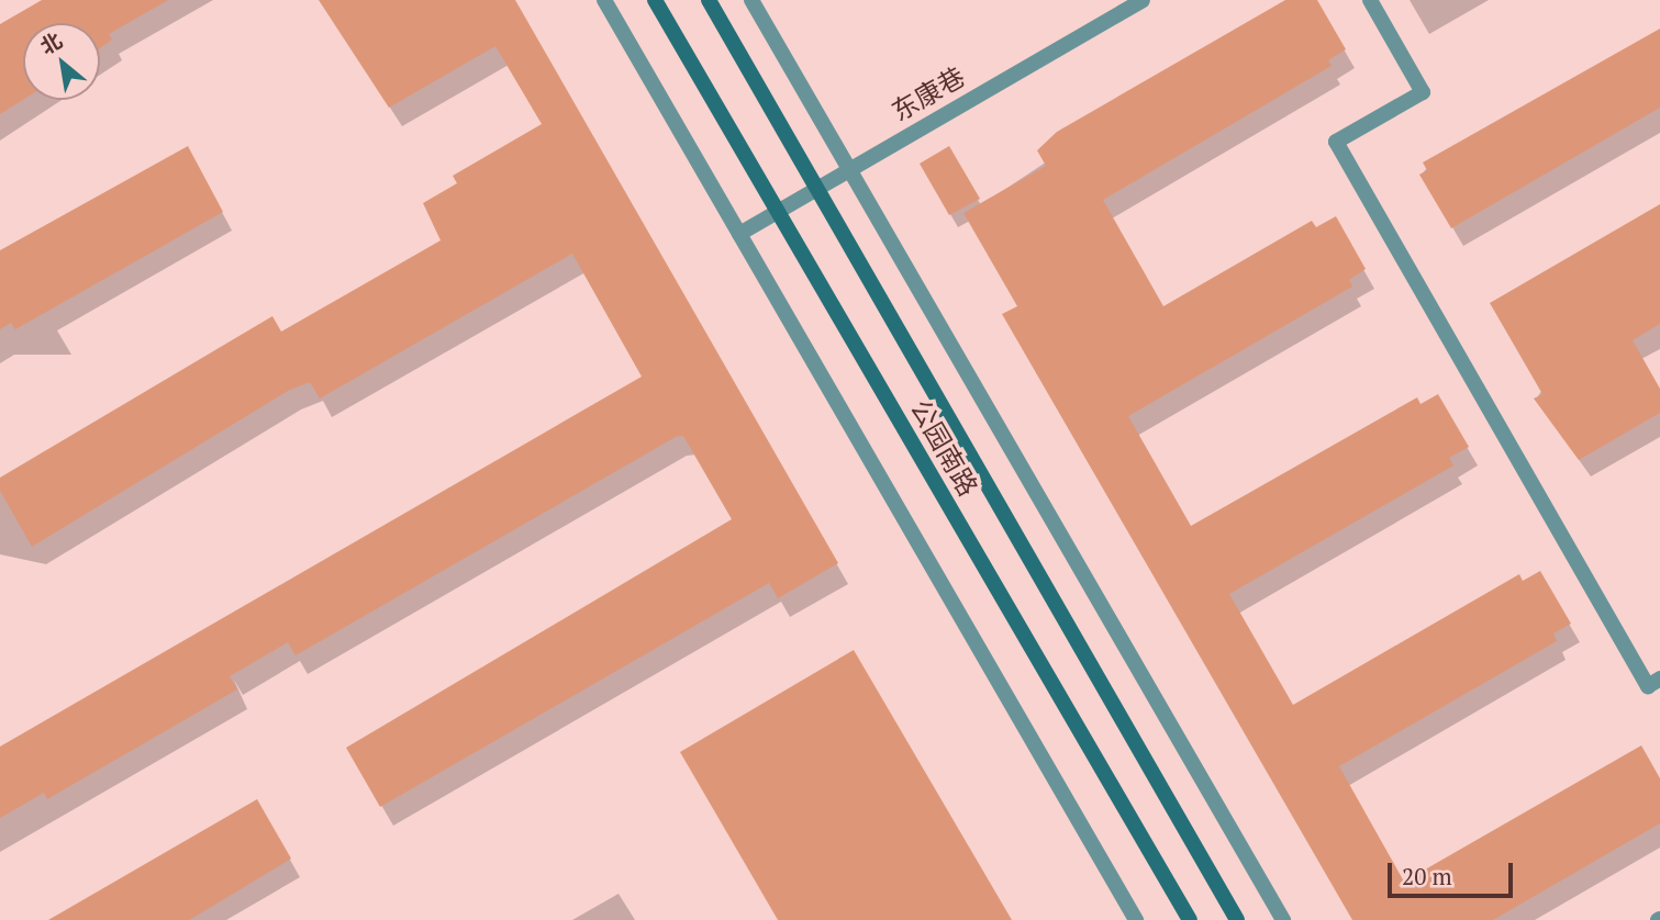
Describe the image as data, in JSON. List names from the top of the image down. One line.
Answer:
{"streets":{"main road":["公园南路"],"street":["东康巷"]},"crossings":[["东康巷","公园南路"]],"scale_bar":"20 m","north":"top left"}
